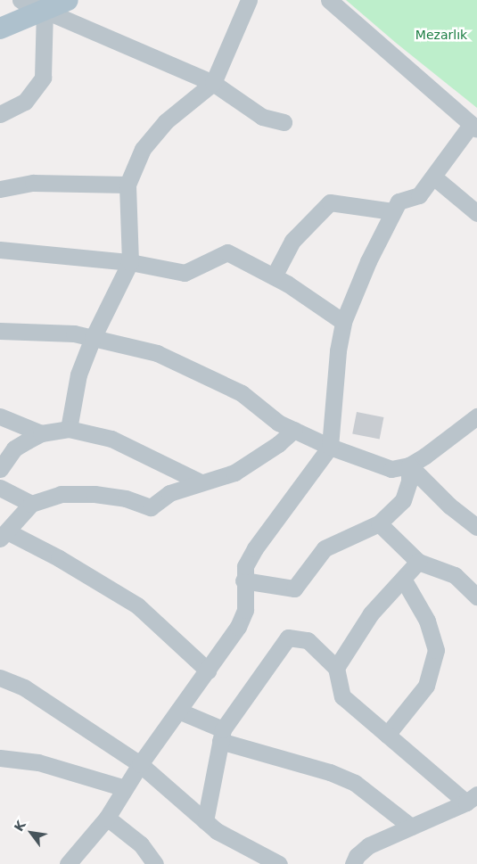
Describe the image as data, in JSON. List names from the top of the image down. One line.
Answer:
{"parks":["Mezarlık"],"north":"top left"}
